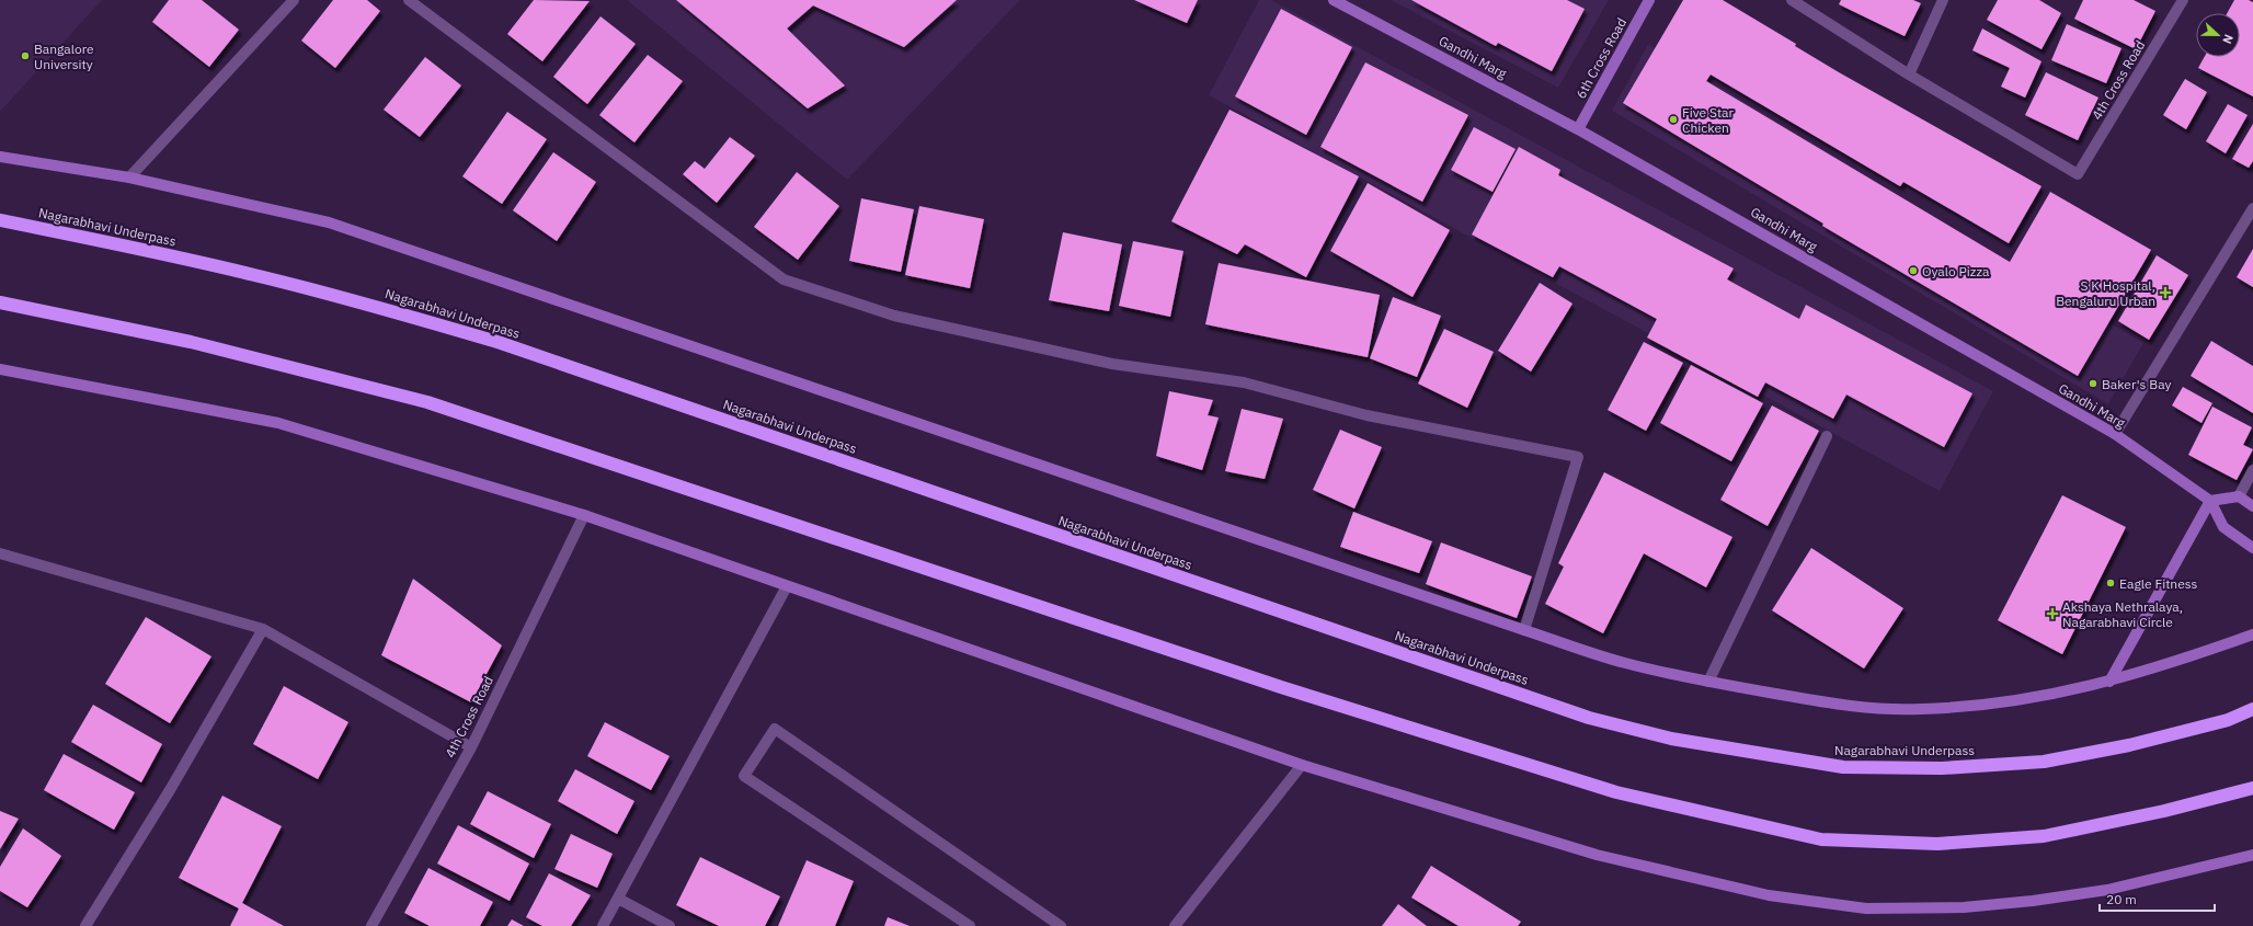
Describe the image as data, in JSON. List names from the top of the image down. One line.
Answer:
{"streets":{"highway":["Nagarabhavi Underpass"],"street":["Gandhi Marg","6th Cross Road","4th Cross Road"]},"crossings":[["Gandhi Marg","6th Cross Road"]],"places":{"other":["Bangalore University","Five Star Chicken","Oyalo Pizza","Baker's Bay","Eagle Fitness"],"health":["S K Hospital, Bengaluru Urban","Akshaya Nethralaya, Nagarabhavi Circle"]},"scale_bar":"20 m","north":"right"}
